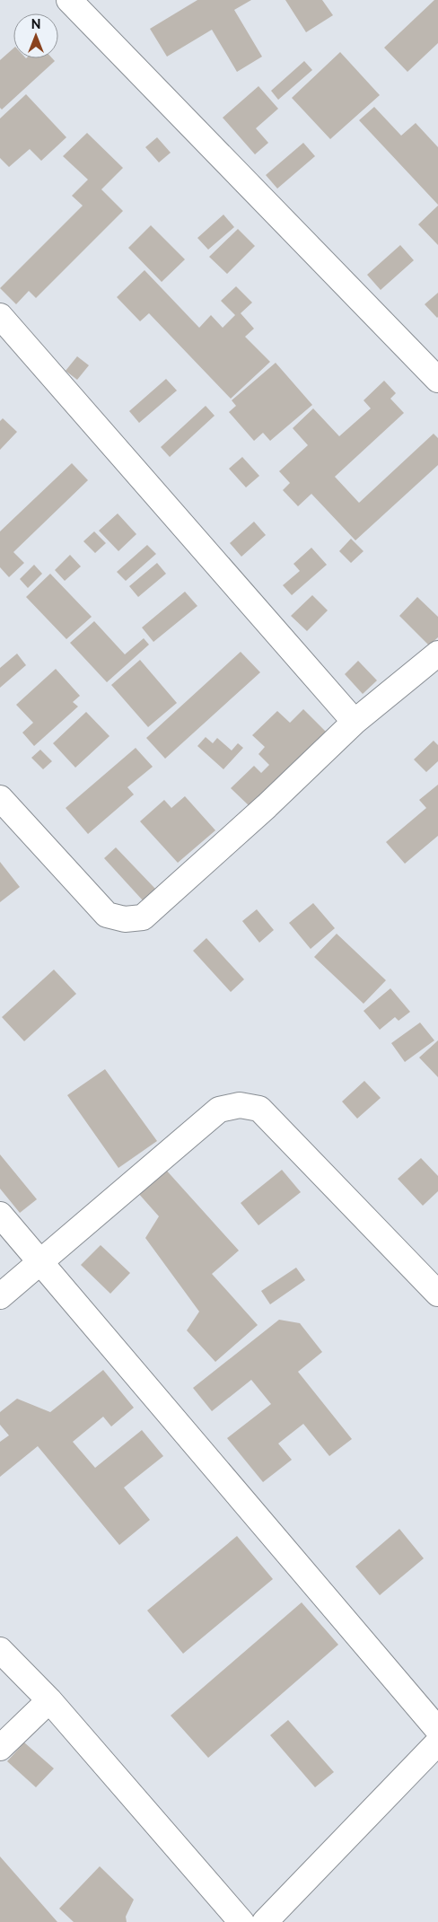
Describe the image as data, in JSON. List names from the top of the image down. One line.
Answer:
{"north":"top"}
